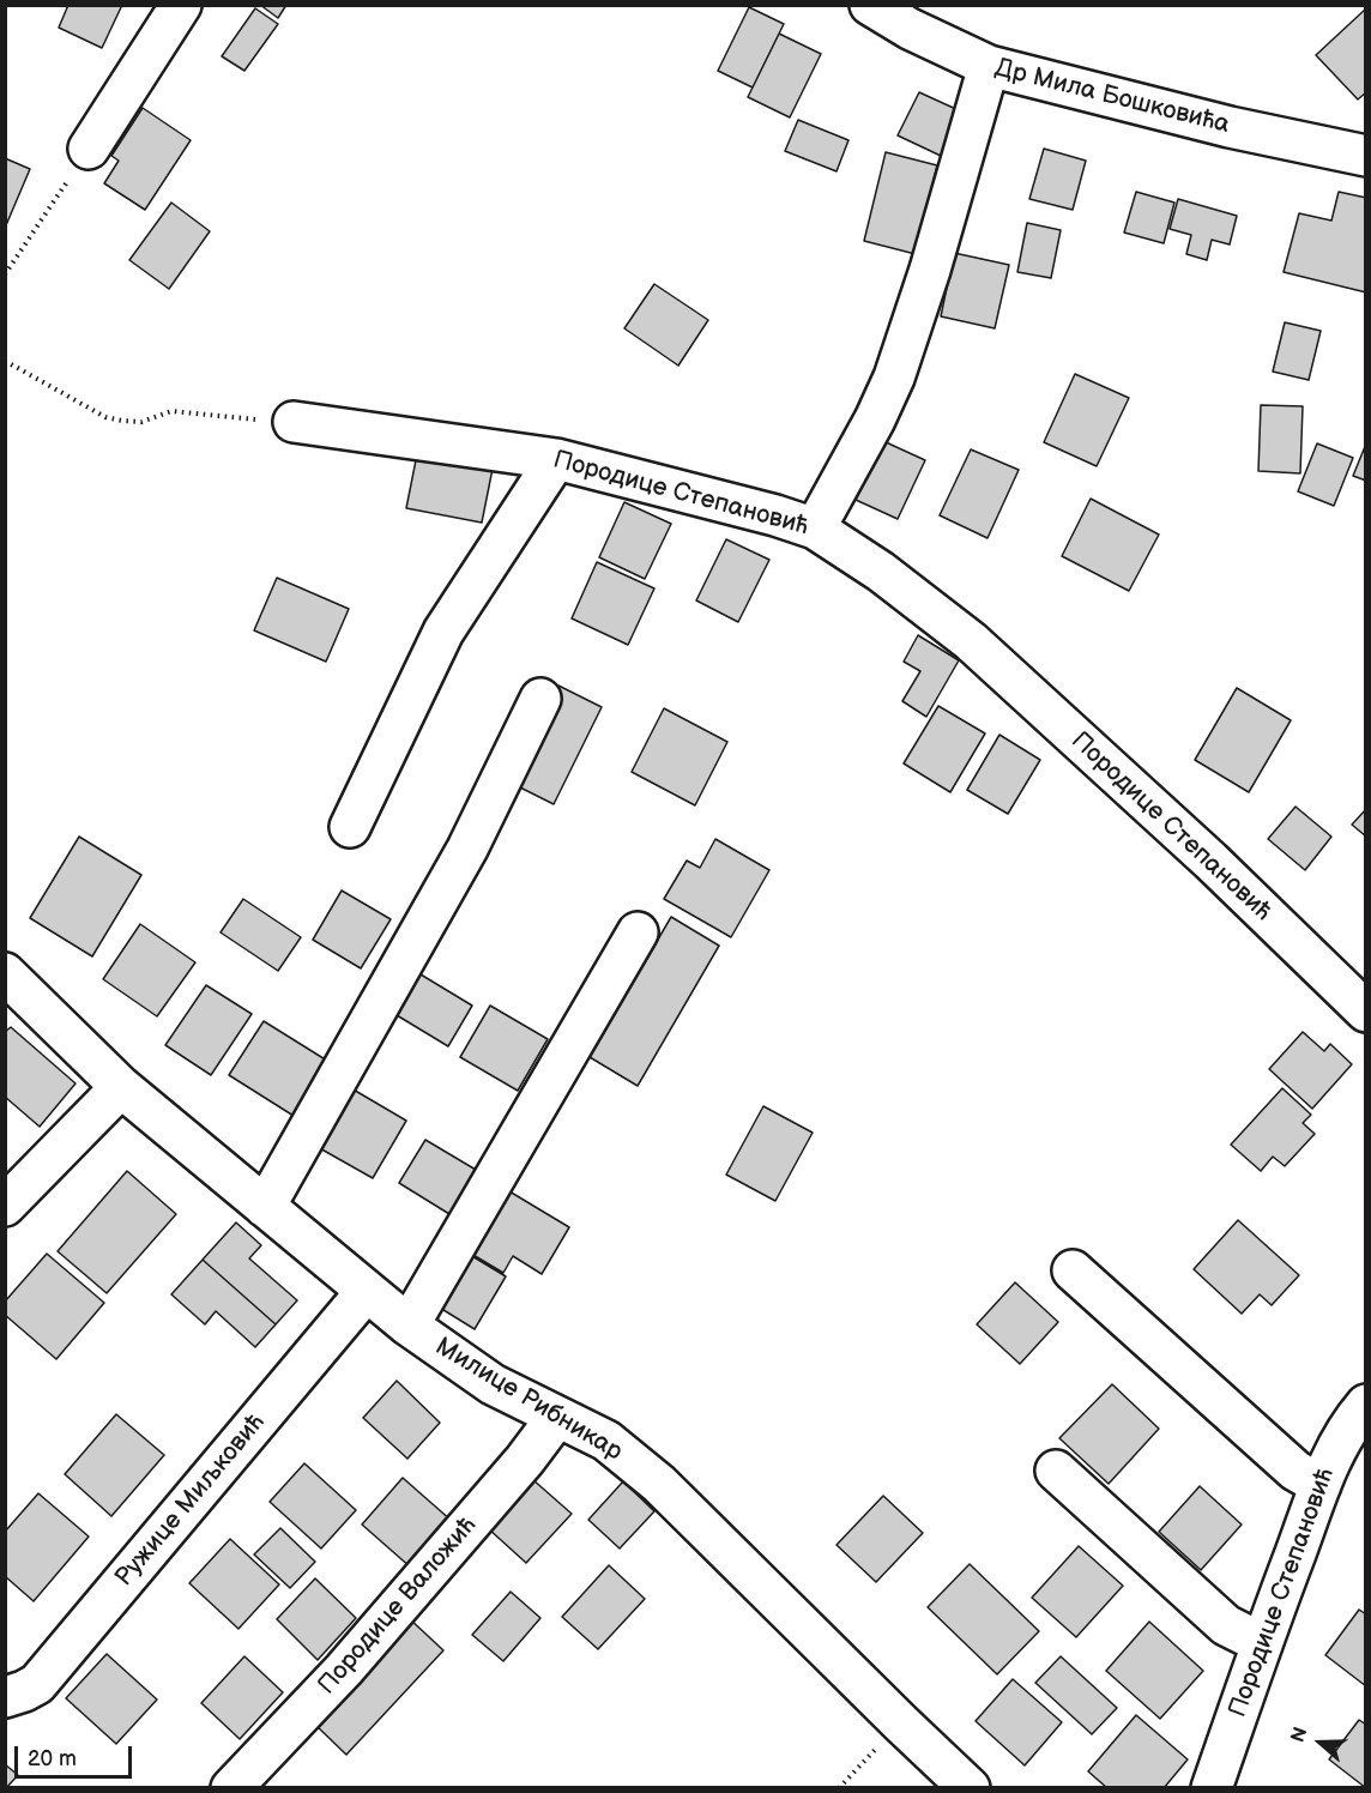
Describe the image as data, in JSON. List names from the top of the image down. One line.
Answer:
{"streets":{"street":["Др Мила Бошковића","Породице Степановић","Милице Рибникар","Ружице Миљковић","Породице Валожић"]},"crossings":[["Милице Рибникар","Ружице Миљковић"],["Милице Рибникар","Породице Валожић"]],"scale_bar":"20 m","north":"left"}
